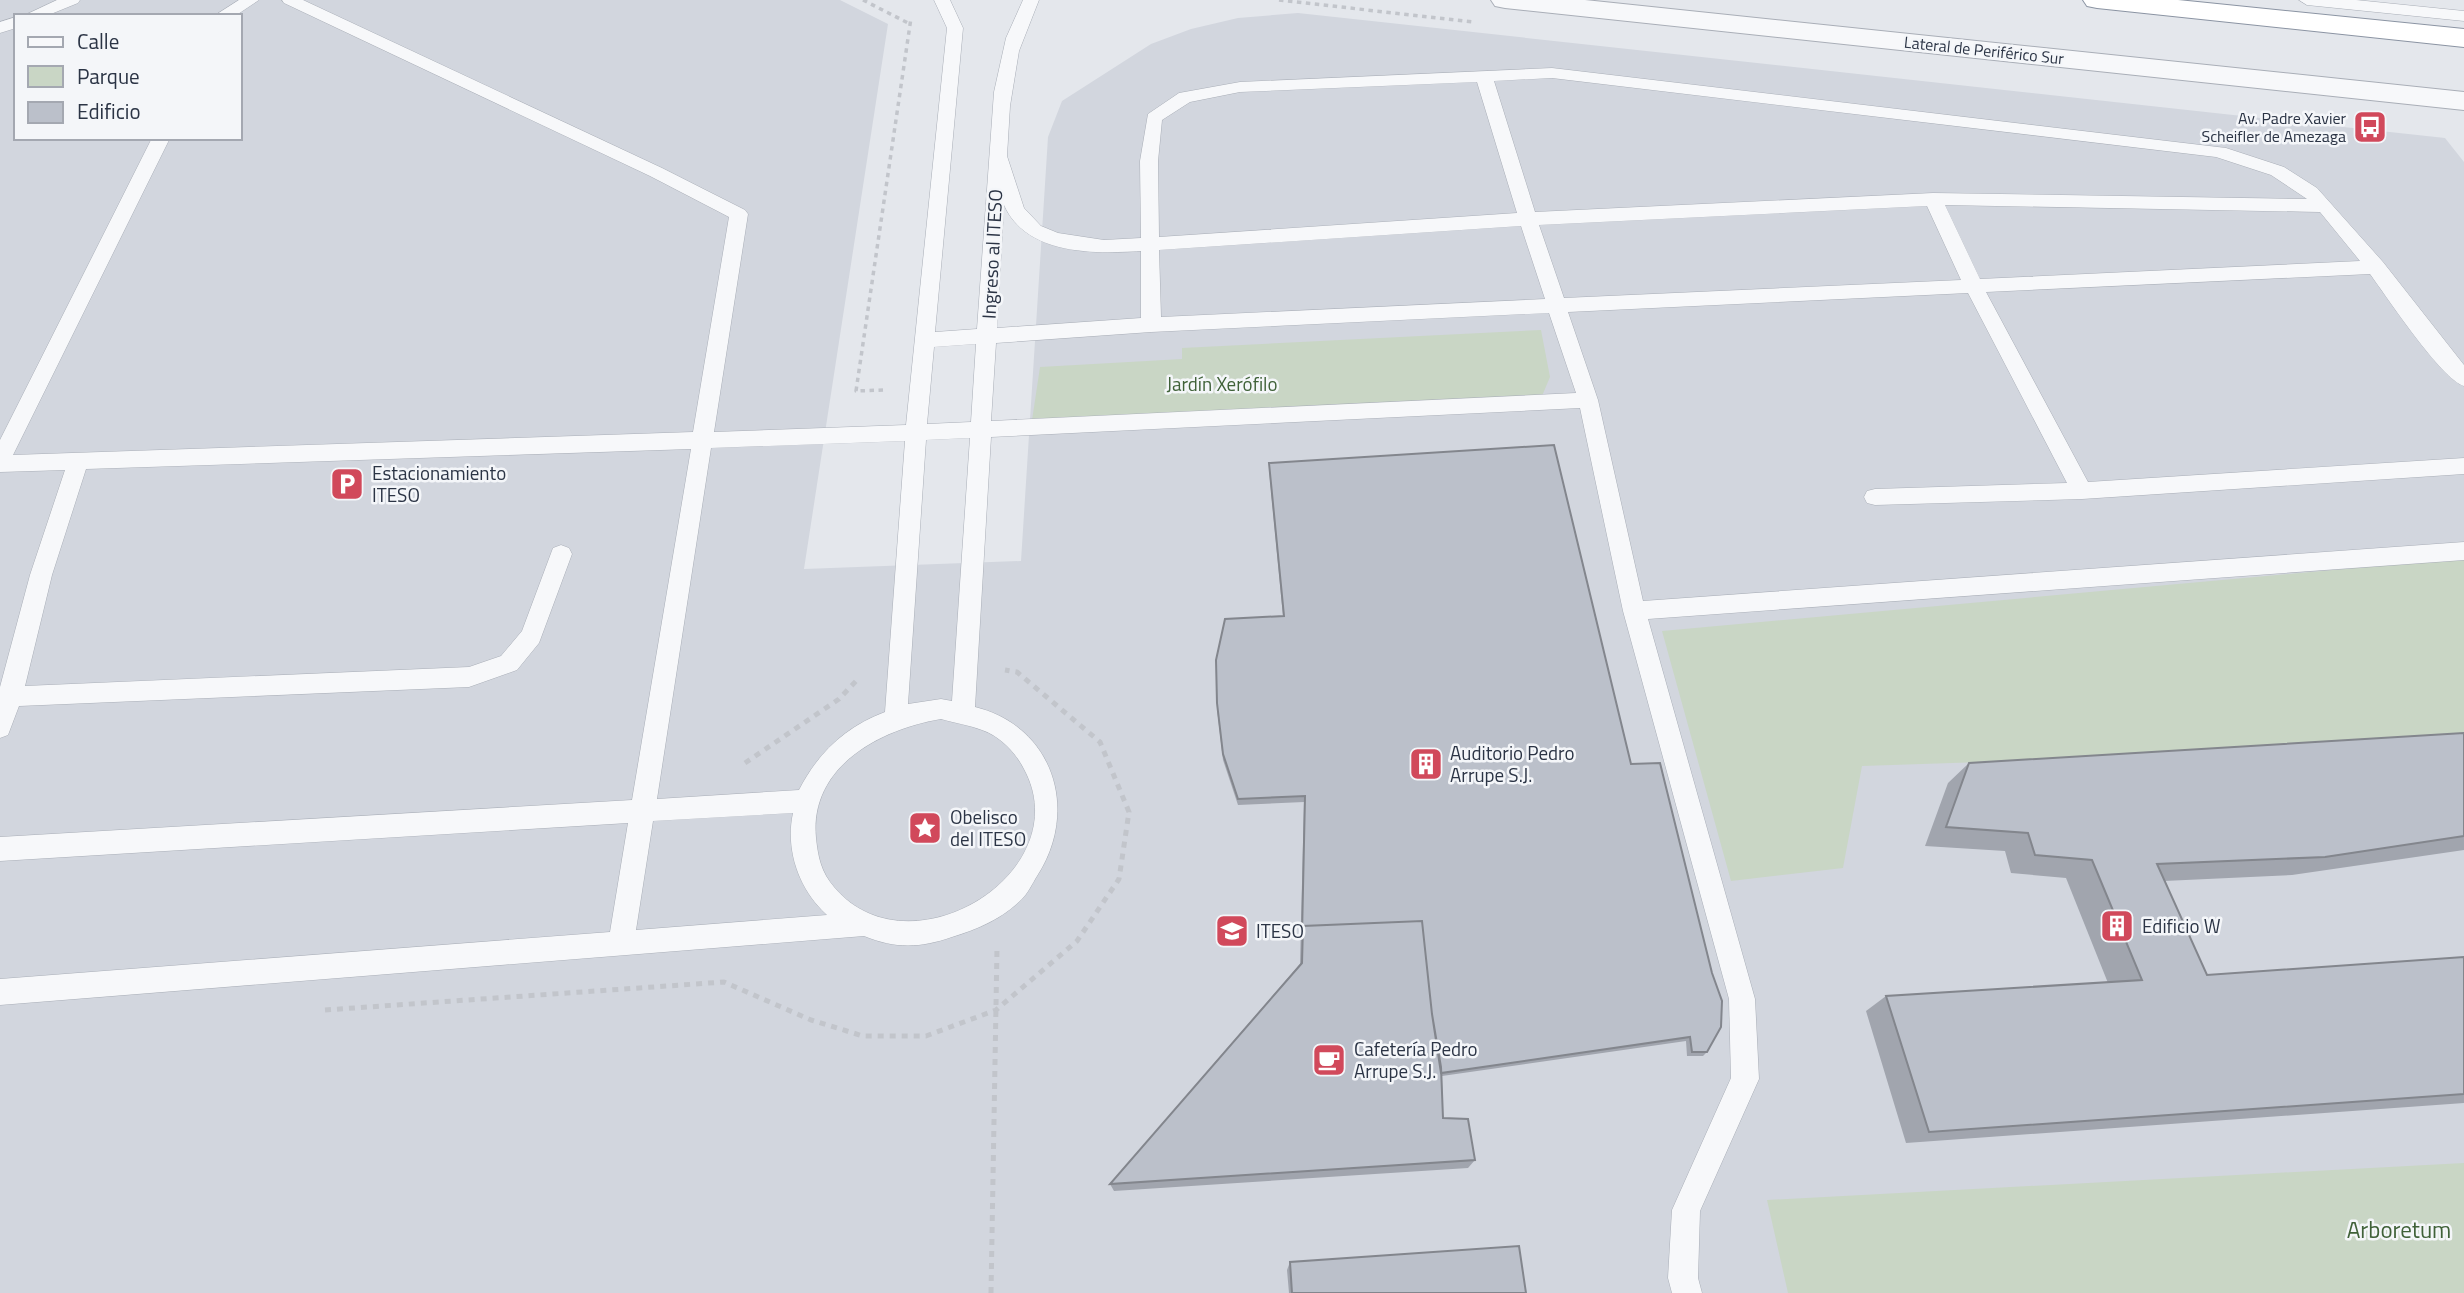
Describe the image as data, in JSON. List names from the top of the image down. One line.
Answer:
{"streets":{"street":["Lateral de Periférico Sur"],"lane":["Ingreso al ITESO"]},"parks":["Jardín Xerófilo","Arboretum"],"places":{"bus stop":["Av. Padre Xavier Scheifler de Amezaga"],"parking":["Estacionamiento ITESO"],"building":["Auditorio Pedro Arrupe S.J.","Edificio W"],"place":["Obelisco del ITESO"],"school or university":["ITESO"],"cafe":["Cafetería Pedro Arrupe S.J."]},"legend":["Calle","Parque","Edificio"]}
